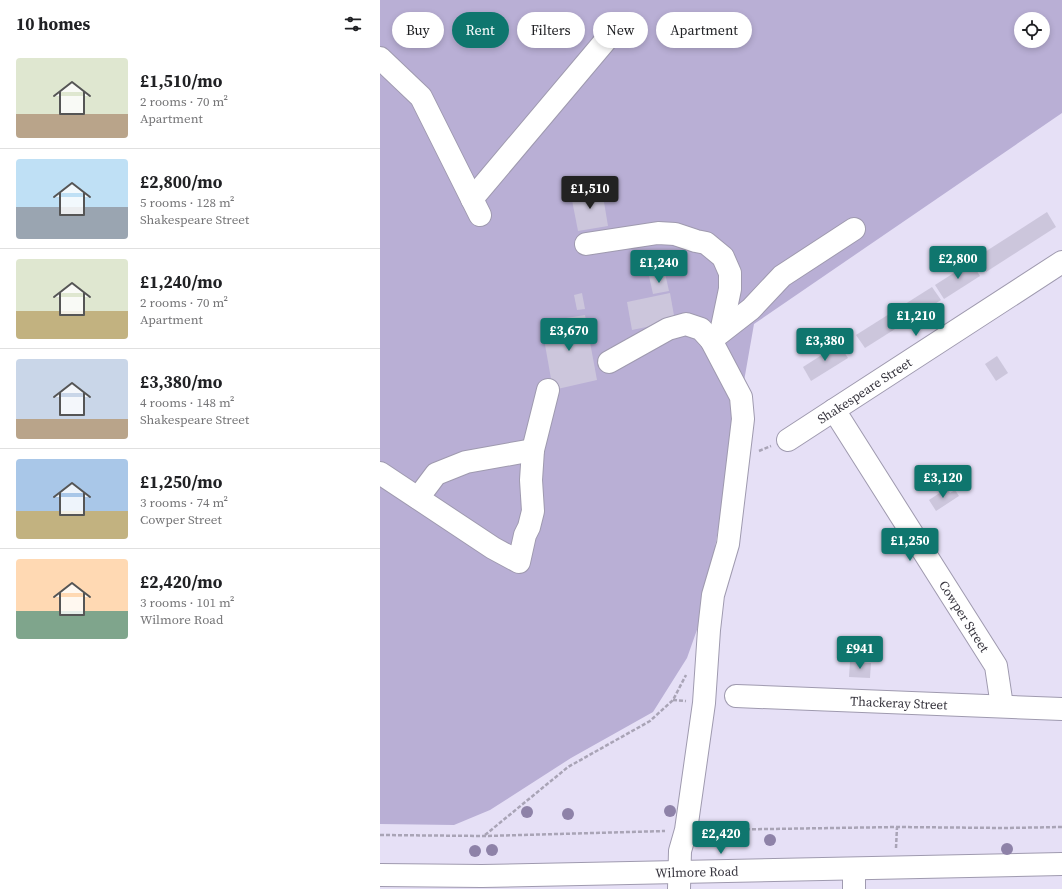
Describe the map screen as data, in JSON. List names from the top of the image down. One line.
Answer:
{"streets":{"street":["Shakespeare Street","Cowper Street","Thackeray Street","Wilmore Road"]},"crossings":[["Shakespeare Street","Cowper Street"],["Cowper Street","Thackeray Street"]],"page":{"heading":"10 homes","chip":["Buy","Rent","Filters","New","Apartment"],"list":[{"name":"£1,510/mo","note":"2 rooms · 70 m² · Apartment"},{"name":"£2,800/mo","note":"5 rooms · 128 m² · Shakespeare Street"},{"name":"£1,240/mo","note":"2 rooms · 70 m² · Apartment"},{"name":"£3,380/mo","note":"4 rooms · 148 m² · Shakespeare Street"},{"name":"£1,250/mo","note":"3 rooms · 74 m² · Cowper Street"},{"name":"£2,420/mo","note":"3 rooms · 101 m² · Wilmore Road"}],"price":["£1,510","£2,800","£1,240","£1,210","£3,670","£3,380","£3,120","£1,250","£941","£2,420"]}}
